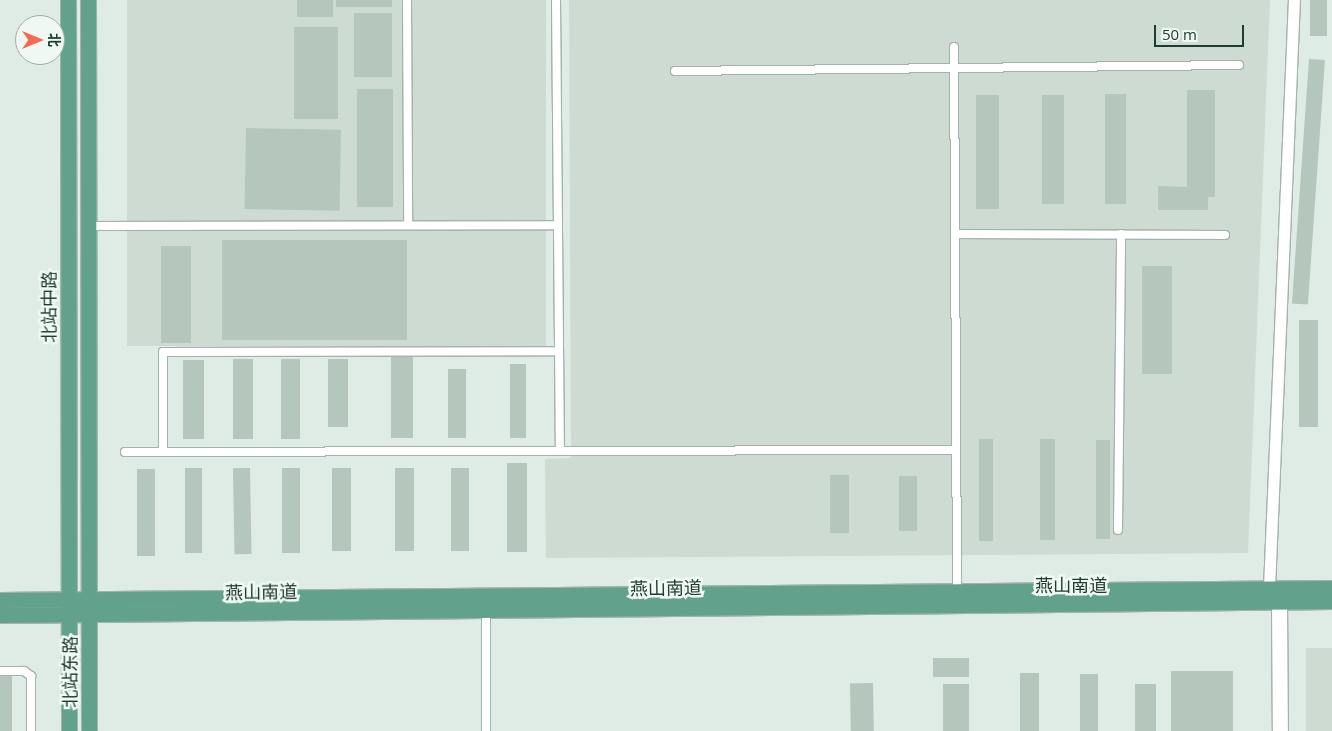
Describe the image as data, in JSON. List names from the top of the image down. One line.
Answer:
{"streets":{"main road":["北站中路","燕山南道","北站东路"]},"crossings":[["北站中路","燕山南道"],["北站中路","北站东路"],["燕山南道","北站东路"]],"scale_bar":"50 m","north":"right"}
